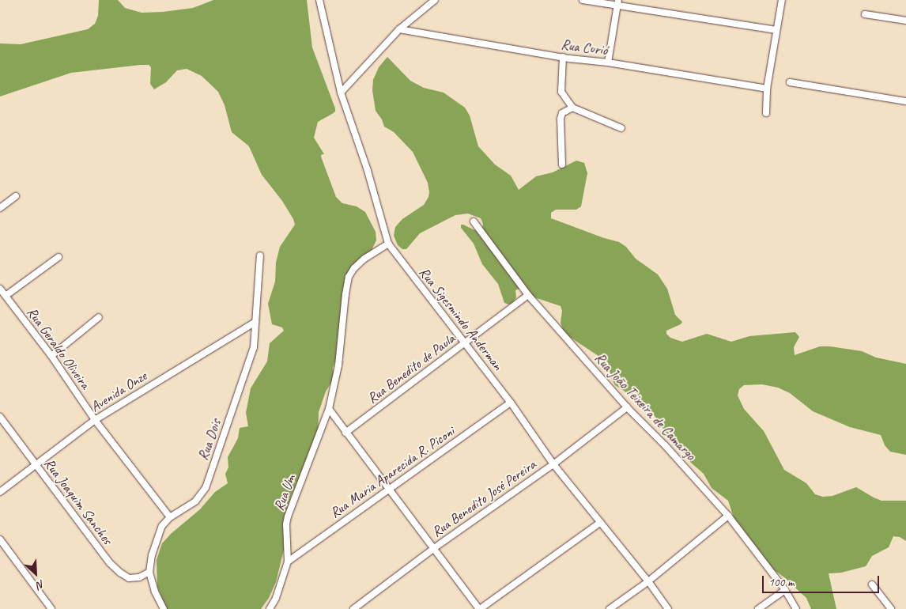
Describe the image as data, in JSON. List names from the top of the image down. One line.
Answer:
{"streets":{"street":["Rua Curió","Rua Sigesmindo Anderman","Rua Geraldo Oliveira","Rua Benedito de Paula","Avenida Onze","Rua João Teixeira de Camargo","Rua Dois","Rua Maria Aparecida R. Piconi","Rua Um","Rua Benedito José Pereira","Rua Joaquim Sanches"]},"crossings":[["Rua Sigesmindo Anderman","Rua Benedito de Paula"],["Rua Sigesmindo Anderman","Rua Maria Aparecida R. Piconi"],["Rua Sigesmindo Anderman","Rua Um"],["Rua Sigesmindo Anderman","Rua Benedito José Pereira"],["Rua Geraldo Oliveira","Avenida Onze"],["Rua Geraldo Oliveira","Rua Dois"],["Rua Benedito de Paula","Rua João Teixeira de Camargo"],["Avenida Onze","Rua Dois"],["Avenida Onze","Rua Joaquim Sanches"],["Rua João Teixeira de Camargo","Rua Benedito José Pereira"],["Rua Dois","Rua Joaquim Sanches"],["Rua Maria Aparecida R. Piconi","Rua Um"]],"scale_bar":"100 m","north":"bottom right"}
